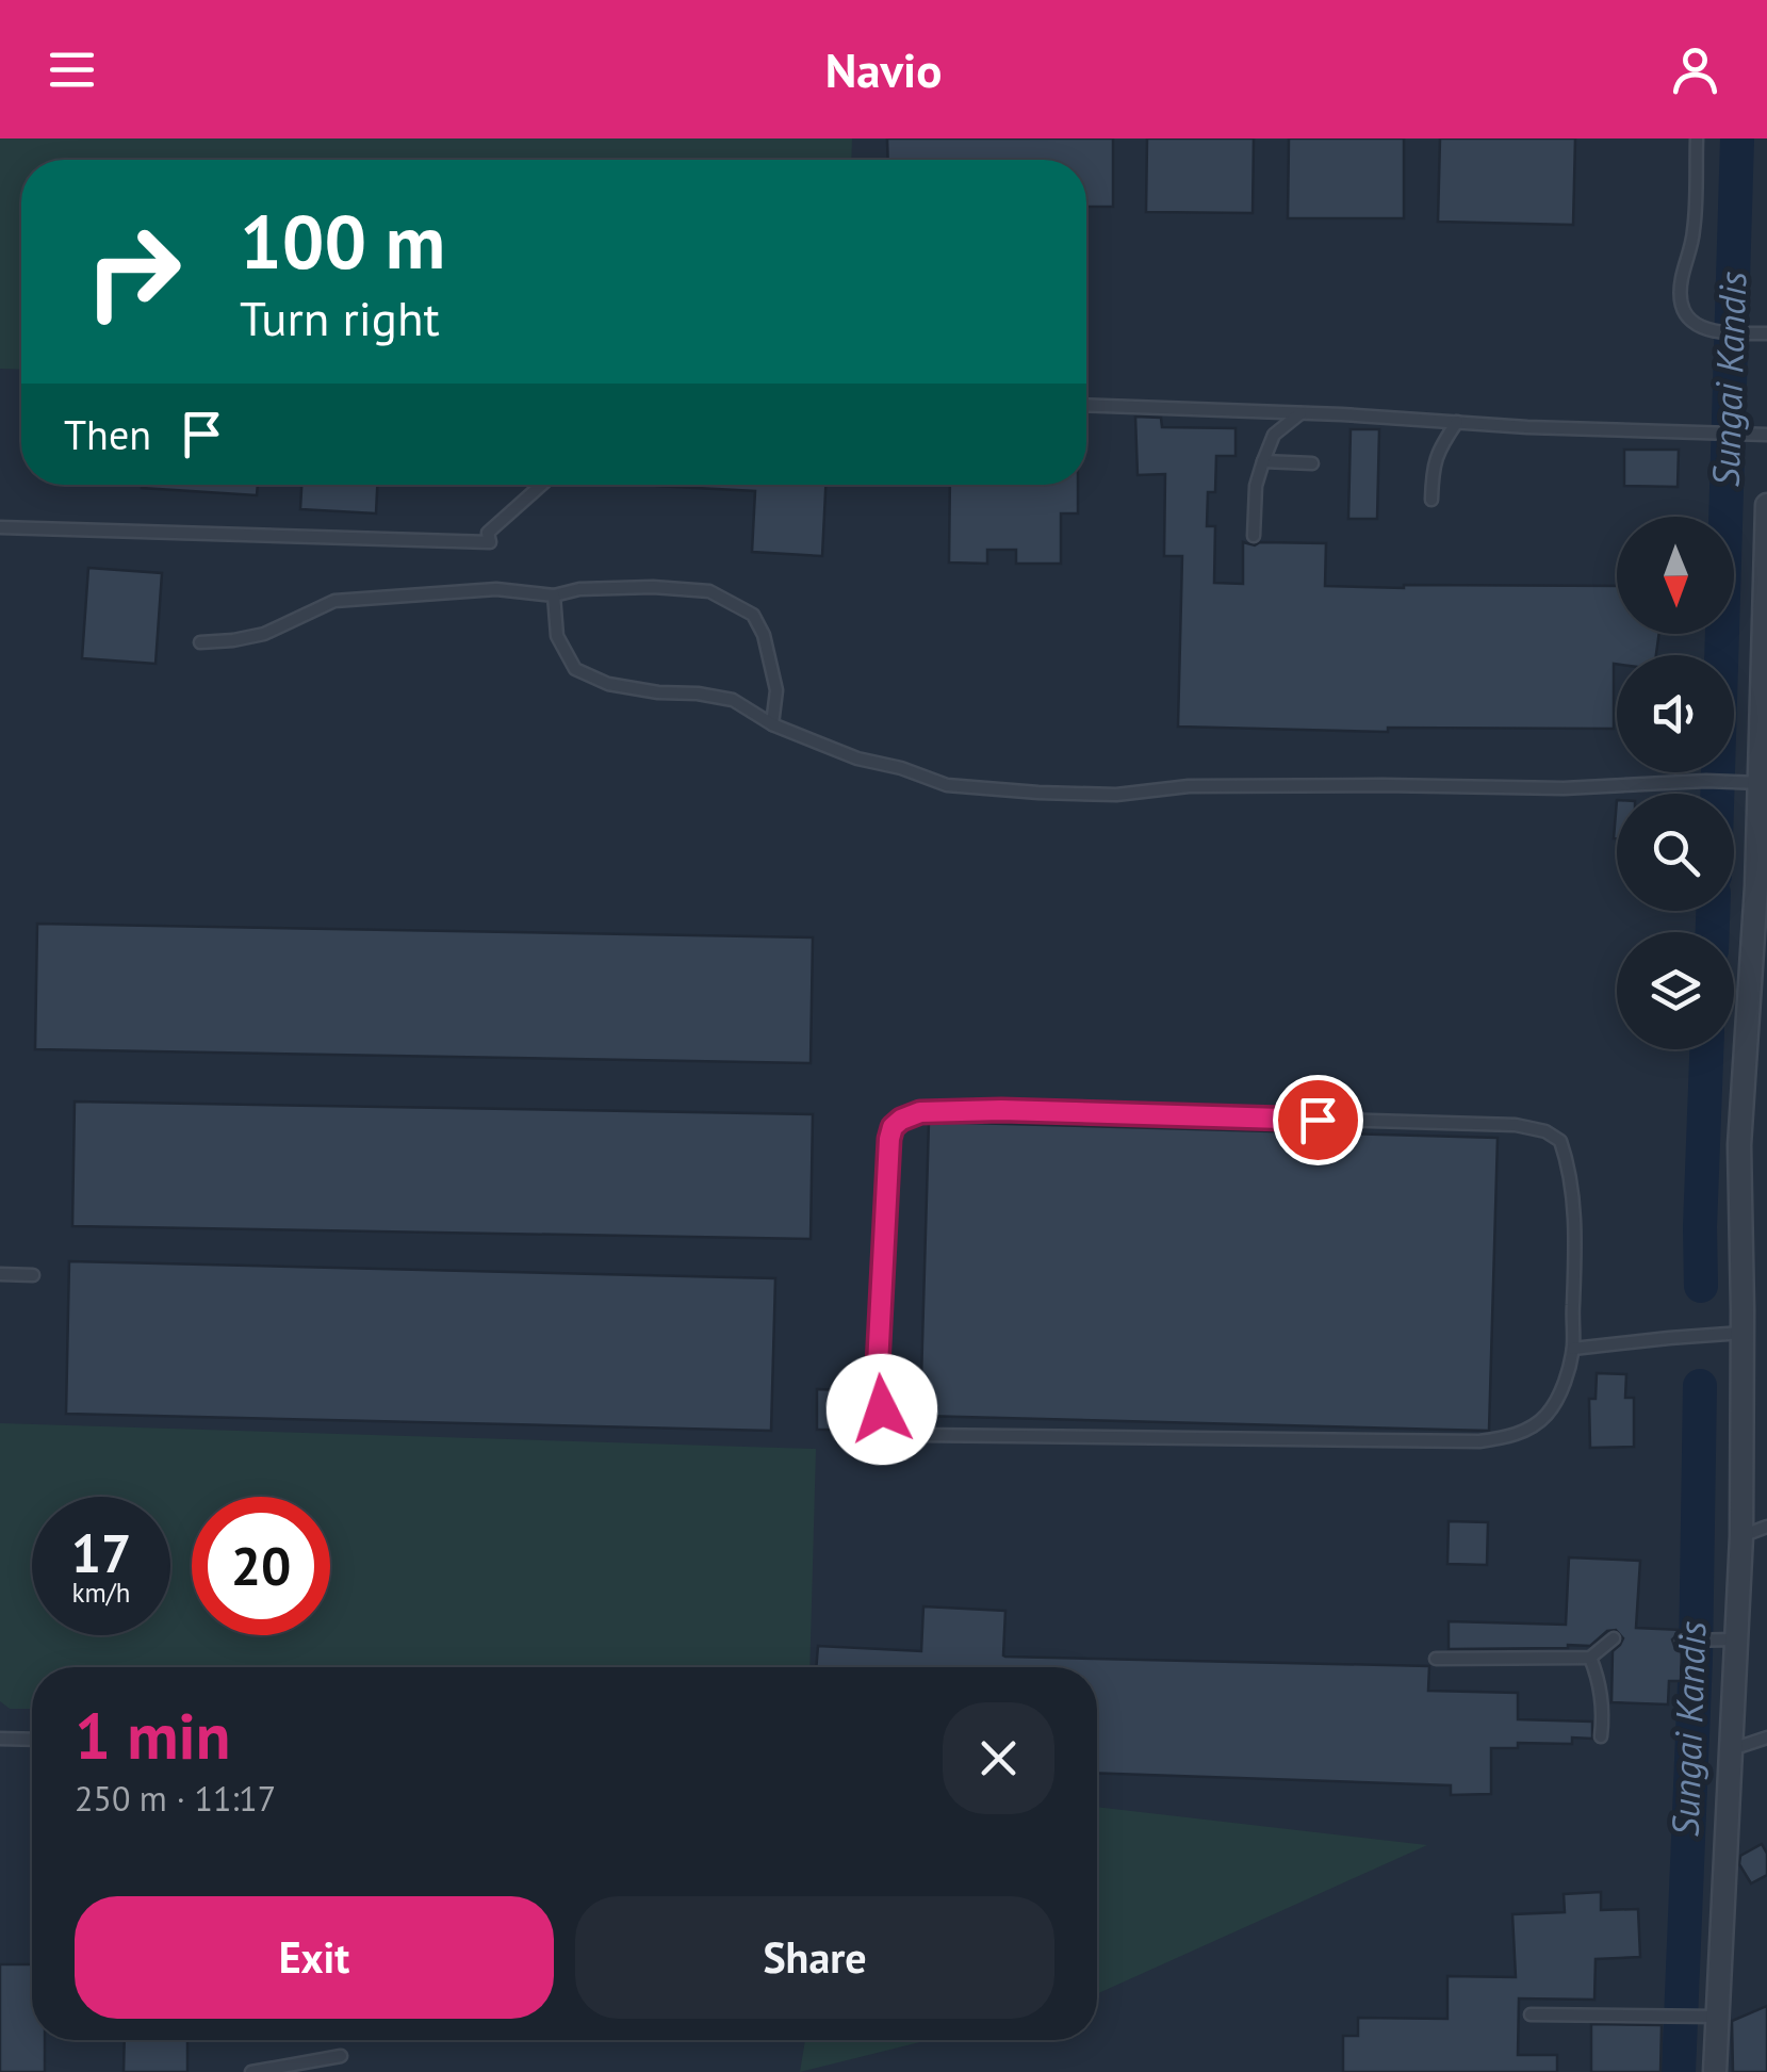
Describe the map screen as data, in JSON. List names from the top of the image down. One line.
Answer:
{"water":["Sungai Kandis"],"north":"bottom","page":{"header":"Navio","turn":["100 m","Turn right"],"then":"Then","speed":"17 km/h","limit":"20","heading":["1 min","250 m · 11:17"],"buttons":["Exit","Share"]}}
